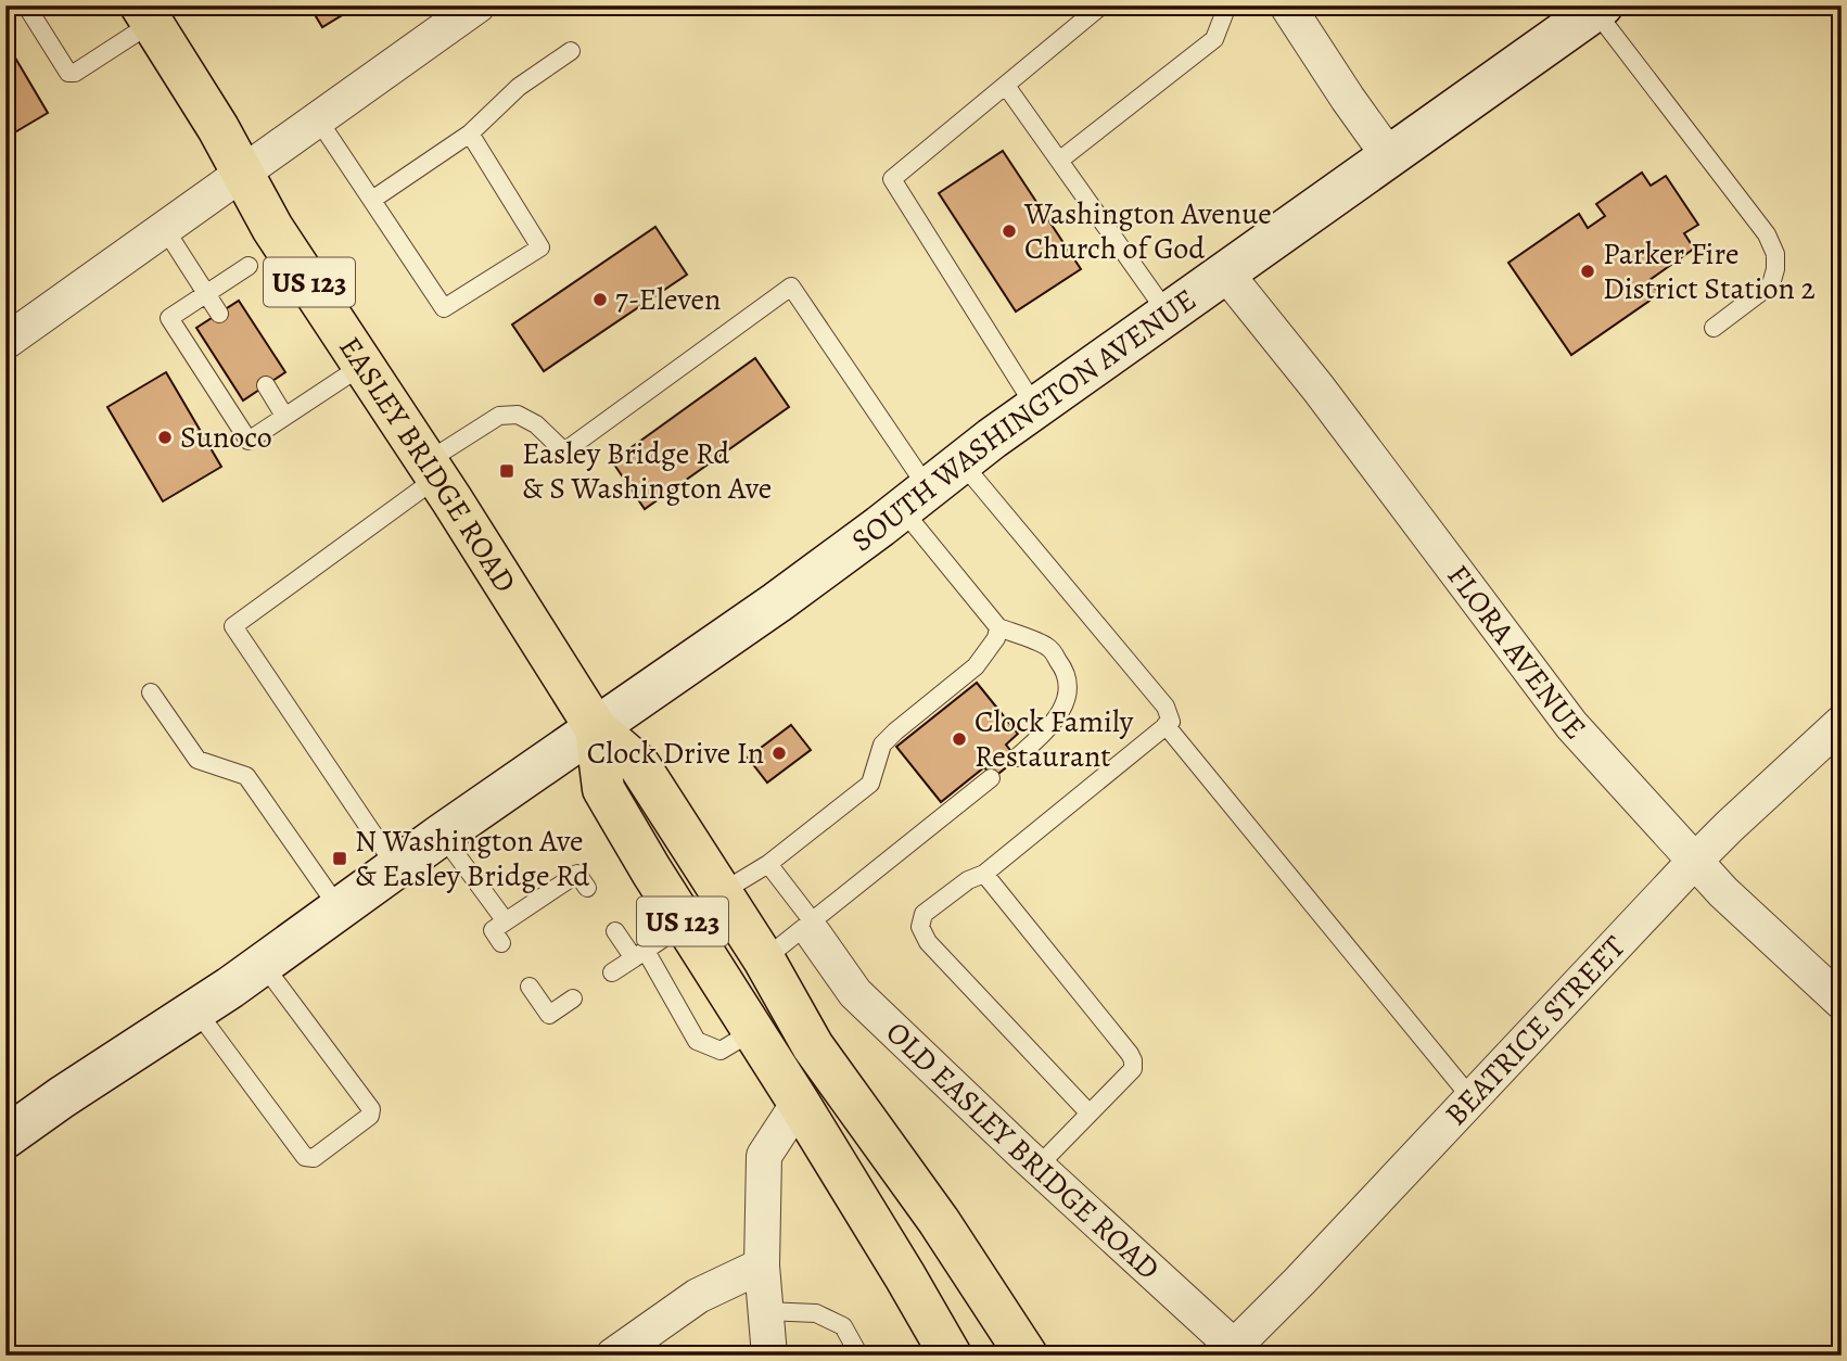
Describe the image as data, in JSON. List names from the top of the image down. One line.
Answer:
{"streets":{"highway":["US 123","EASLEY BRIDGE ROAD"],"main road":["SOUTH WASHINGTON AVENUE"],"street":["FLORA AVENUE","BEATRICE STREET","OLD EASLEY BRIDGE ROAD"]},"crossings":[["US 123","EASLEY BRIDGE ROAD"],["SOUTH WASHINGTON AVENUE","EASLEY BRIDGE ROAD"],["SOUTH WASHINGTON AVENUE","FLORA AVENUE"],["FLORA AVENUE","BEATRICE STREET"],["BEATRICE STREET","OLD EASLEY BRIDGE ROAD"]],"places":{"other":["Washington Avenue Church of God","Parker Fire District Station 2","7-Eleven","Sunoco","Clock Family Restaurant","Clock Drive In"],"transit":["Easley Bridge Rd & S Washington Ave","N Washington Ave & Easley Bridge Rd"]}}
